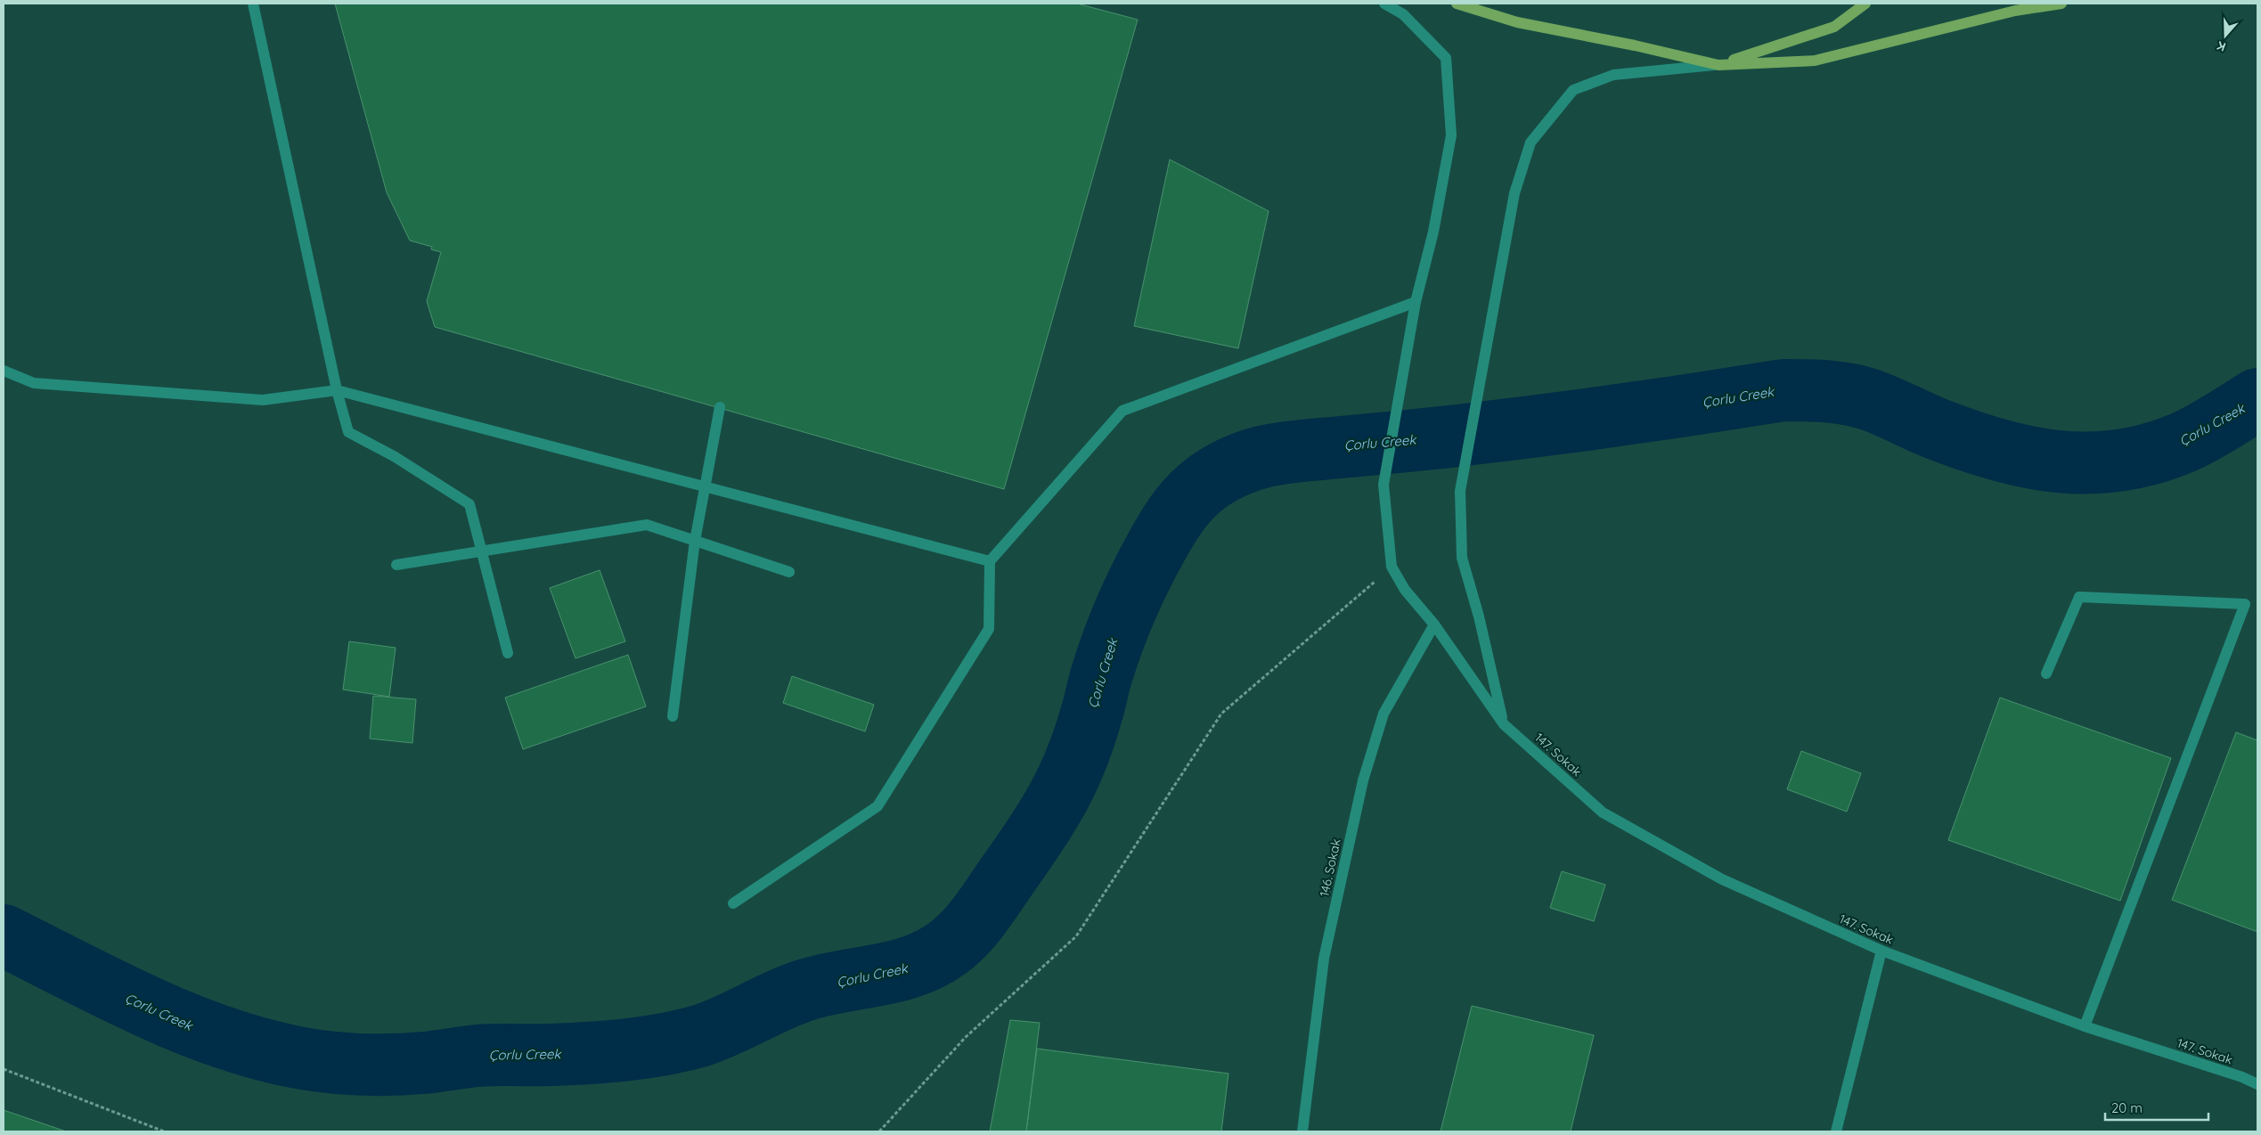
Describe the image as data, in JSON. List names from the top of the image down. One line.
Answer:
{"streets":{"street":["147. Sokak","146. Sokak"]},"crossings":[["147. Sokak","146. Sokak"]],"water":["Çorlu Creek"],"scale_bar":"20 m","north":"bottom"}
